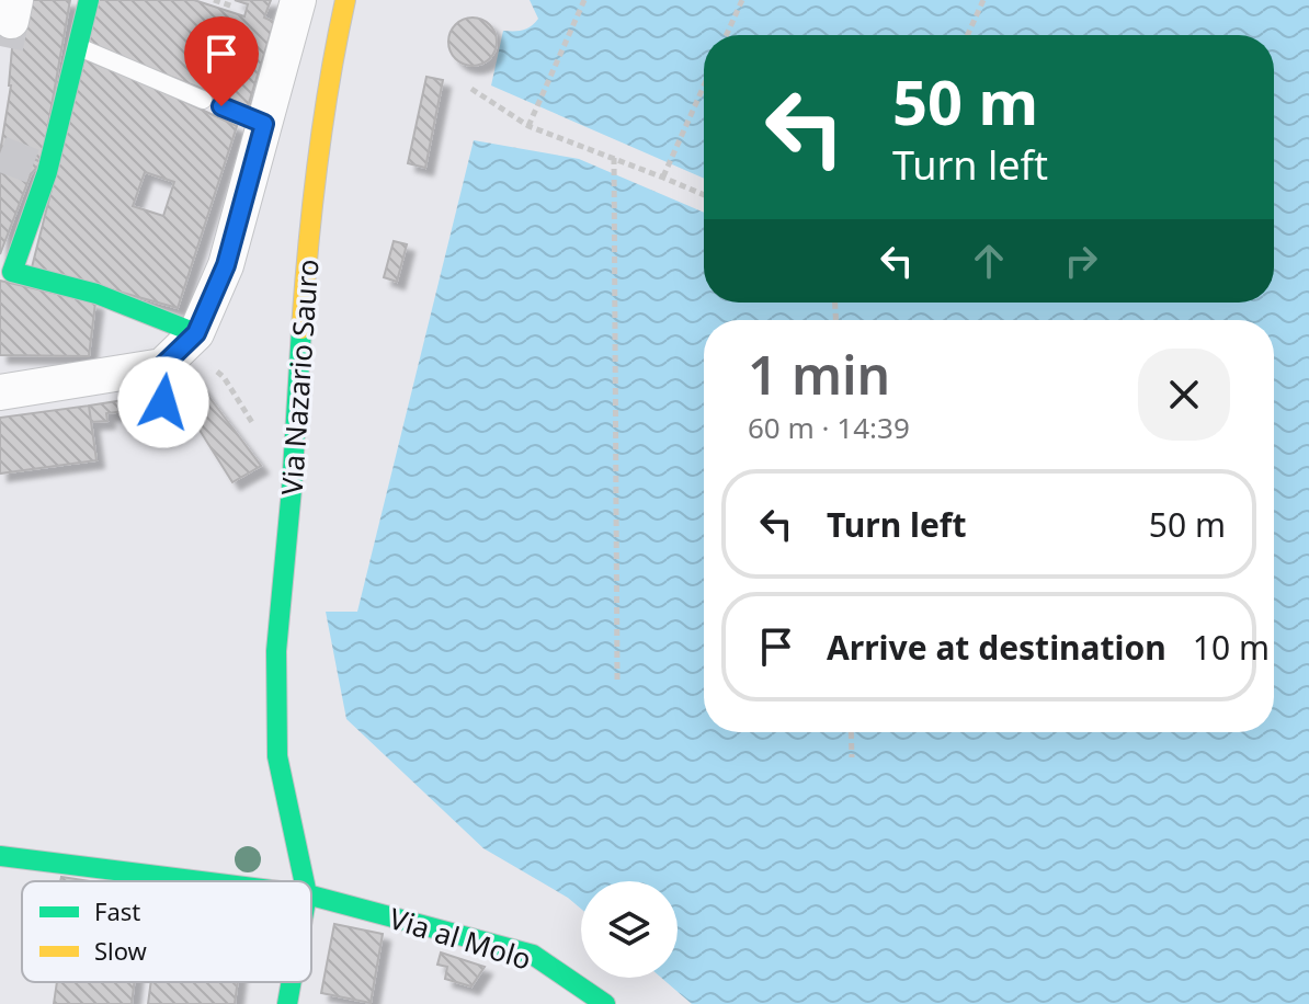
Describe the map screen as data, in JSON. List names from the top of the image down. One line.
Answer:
{"streets":{"street":["Via Nazario Sauro","Via al Molo"]},"legend":["Fast","Slow"],"page":{"turn":["50 m","Turn left"],"heading":["1 min","60 m · 14:39"],"list":[{"name":"Turn left","value":"50 m"},{"name":"Arrive at destination","value":"10 m"}]}}
